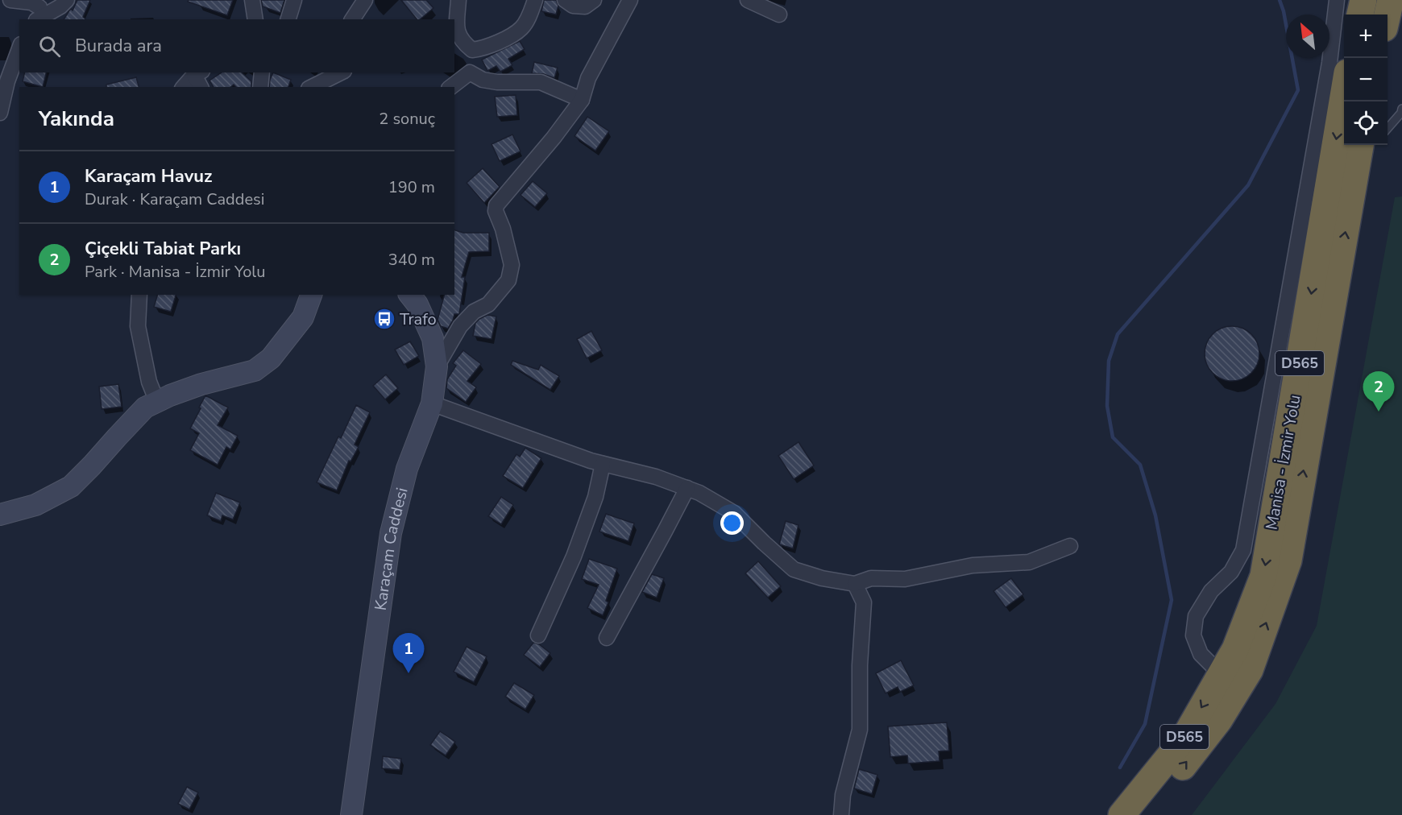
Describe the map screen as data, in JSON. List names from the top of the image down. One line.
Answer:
{"streets":{"highway":["D565","Manisa - İzmir Yolu"],"street":["Karaçam Caddesi"]},"places":{"bus stop":["Trafo"]},"north":"top left","page":{"map_buttons":["+","−"],"search":"Burada ara","heading":["Yakında","2 sonuç"],"list":[{"mark":"1","name":"Karaçam Havuz","note":"Durak · Karaçam Caddesi","value":"190 m"},{"mark":"2","name":"Çiçekli Tabiat Parkı","note":"Park · Manisa - İzmir Yolu","value":"340 m"}],"pins":["2","1"]}}
